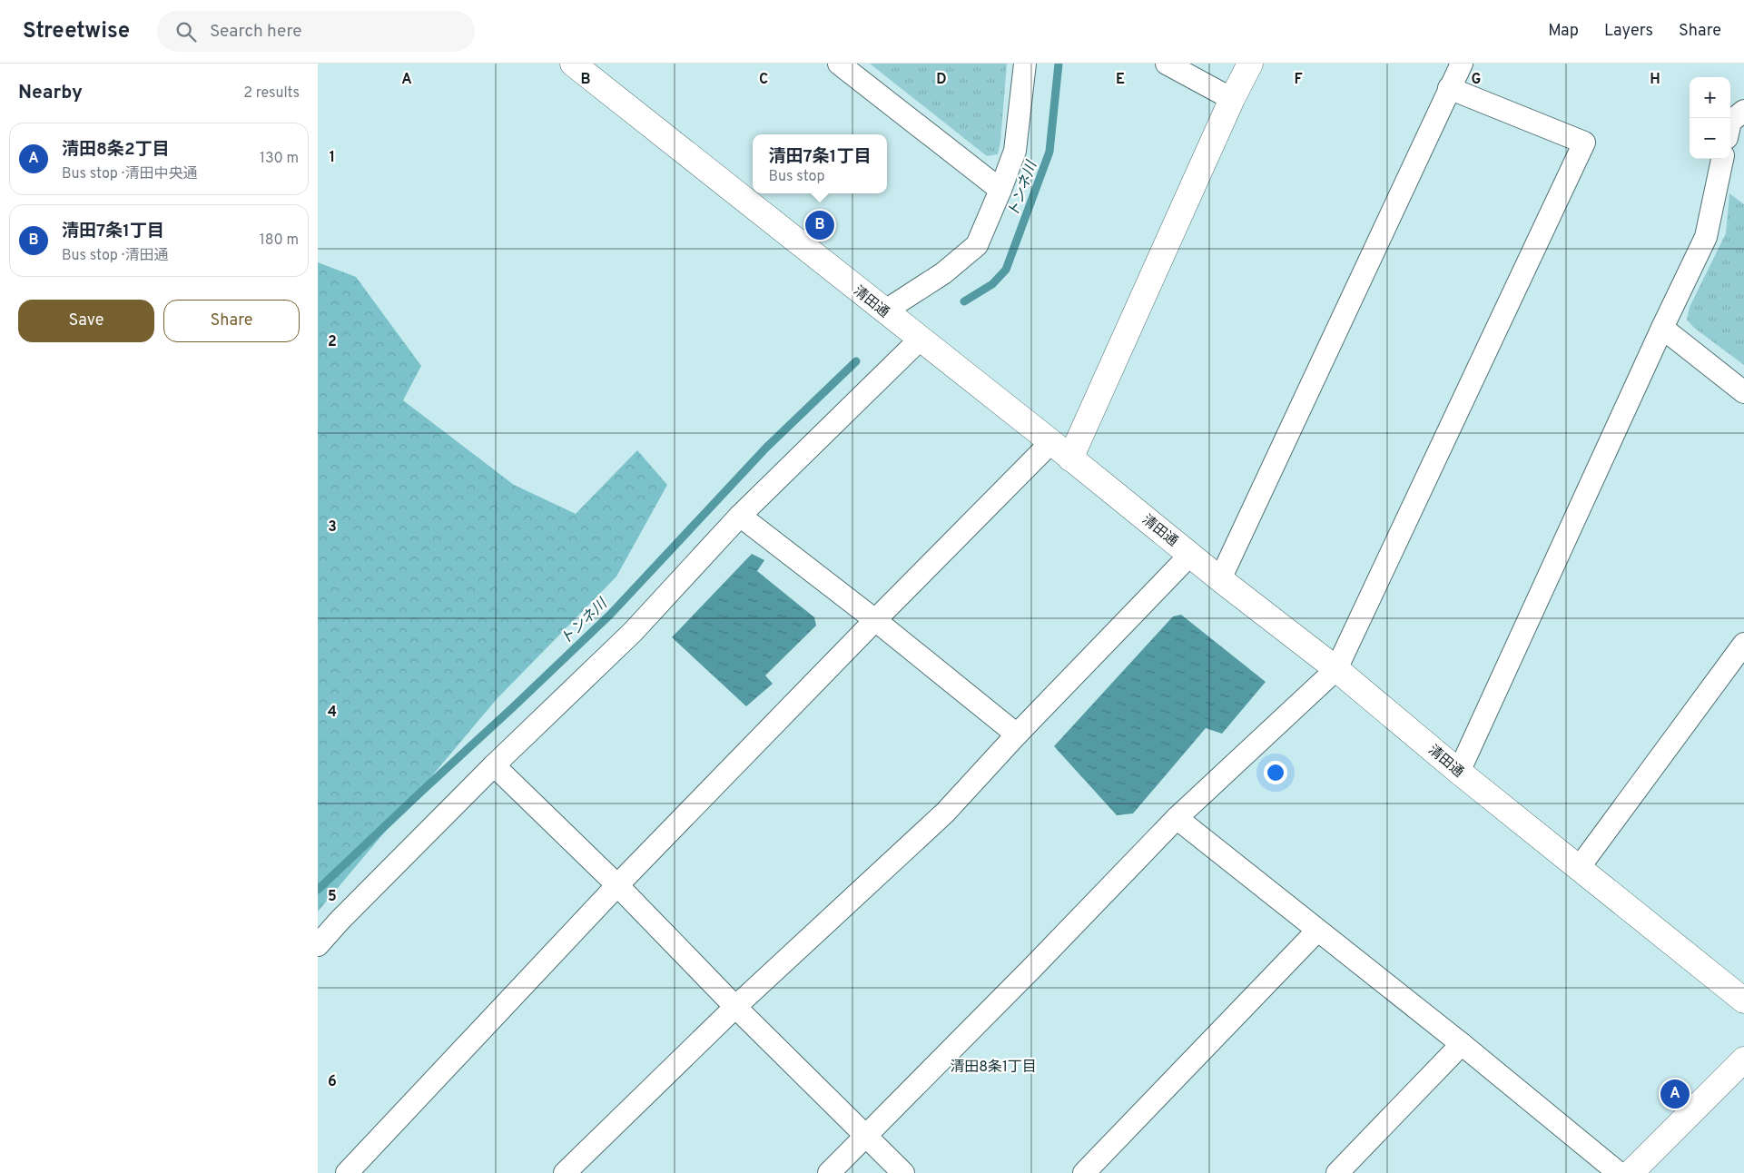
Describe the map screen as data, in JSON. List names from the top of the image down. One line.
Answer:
{"streets":{"street":["清田通"]},"districts":["清田8条1丁目"],"water":["トンネ川"],"page":{"header":"Streetwise","search":"Search here","nav":["Map","Layers","Share"],"heading":["Nearby","2 results"],"map_buttons":["+","−"],"list":[{"mark":"A","name":"清田8条2丁目","note":"Bus stop · 清田中央通","value":"130 m"},{"mark":"B","name":"清田7条1丁目","note":"Bus stop · 清田通","value":"180 m"}],"popup":["清田7条1丁目","Bus stop"],"pins":["B","A"],"buttons":["Save","Share"]},"grid":{"columns":["A","B","C","D","E","F","G","H"],"rows":["1","2","3","4","5","6"]}}
